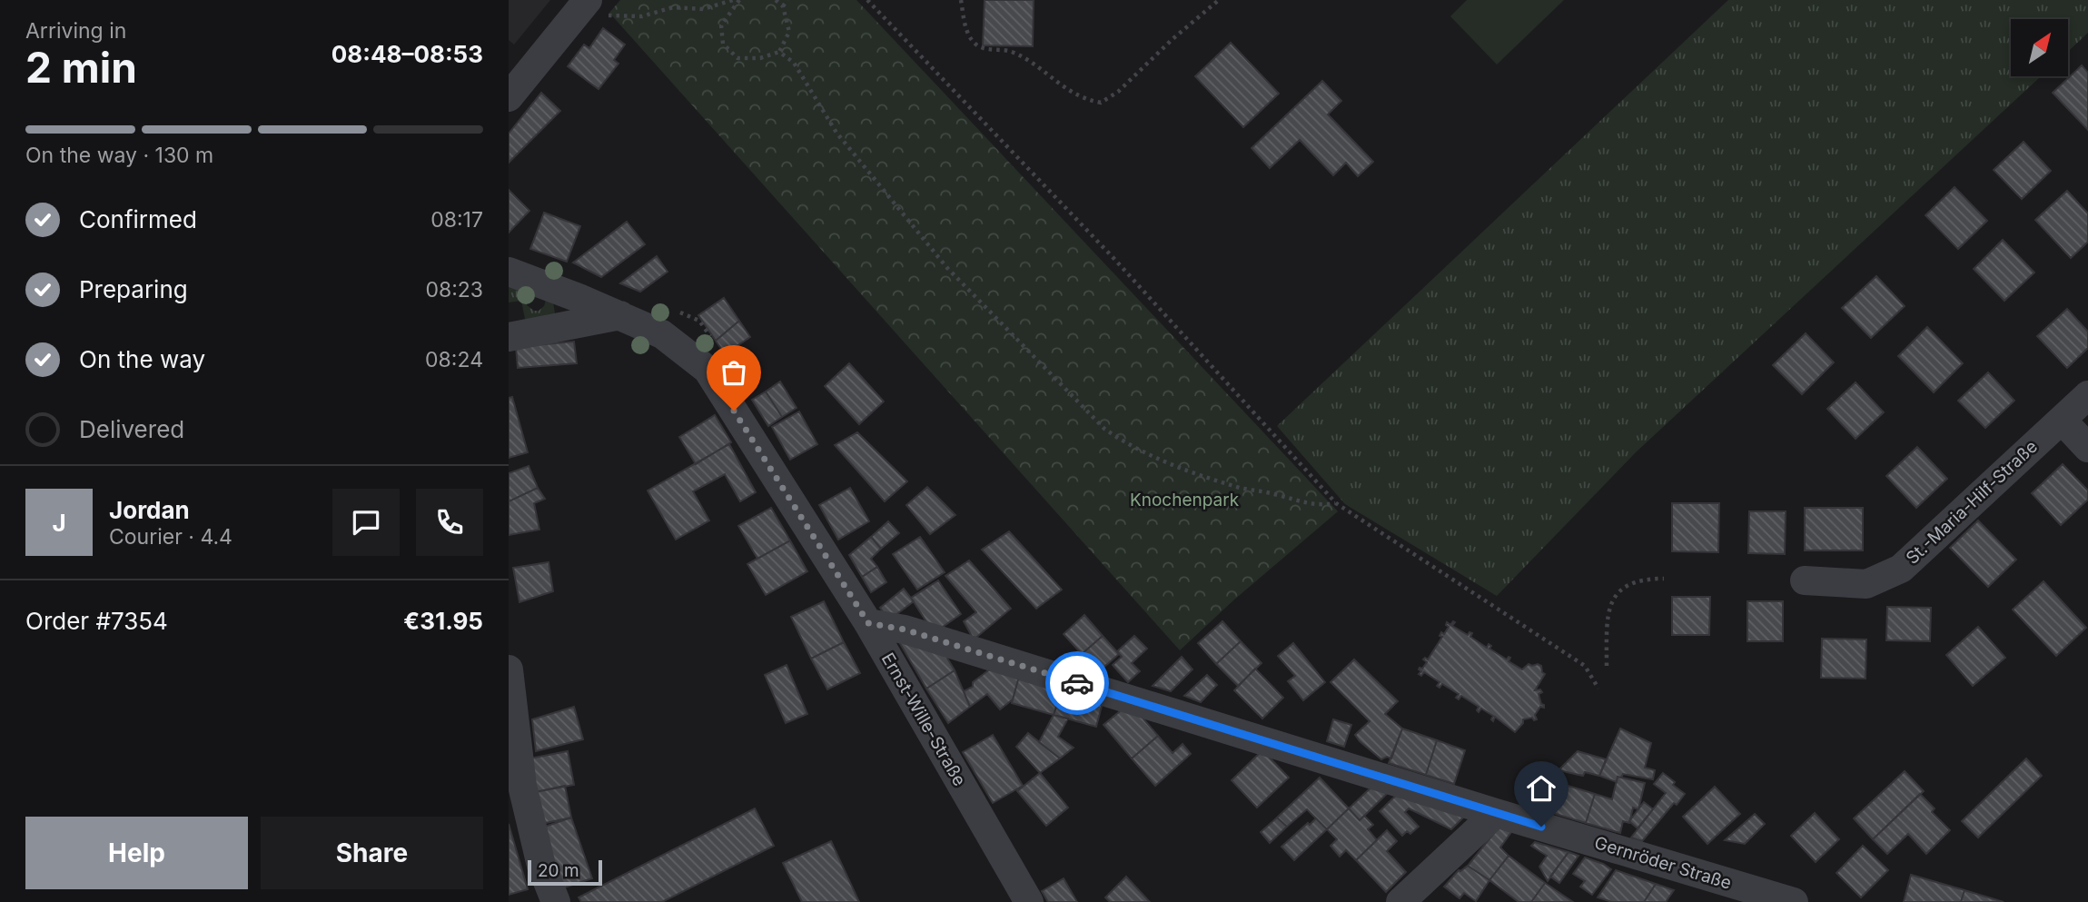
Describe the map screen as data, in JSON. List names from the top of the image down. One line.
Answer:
{"streets":{"street":["St.-Maria-Hilf-Straße","Ernst-Wille-Straße","Gernröder Straße"]},"crossings":[["Ernst-Wille-Straße","Gernröder Straße"]],"parks":["Knochenpark"],"scale_bar":"20 m","north":"top right","page":{"heading":["2 min","Arriving in","08:48–08:53"],"panel":["Jordan","Courier · 4.4","Order #7354","€31.95"],"bar":"On the way · 130 m","list":[["Confirmed","08:17"],["Preparing","08:23"],["On the way","08:24"],"Delivered"],"round":"J","buttons":["Help","Share"],"scale":"20 m"}}
